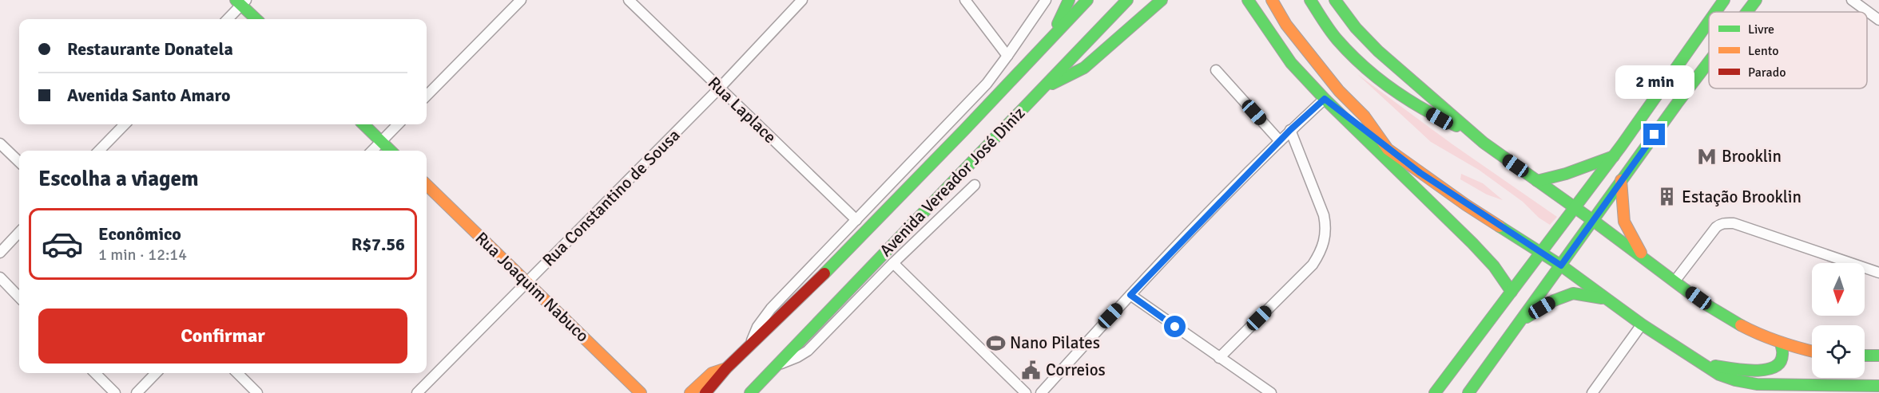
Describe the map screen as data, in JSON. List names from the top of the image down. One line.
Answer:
{"streets":{"main road":["Avenida Vereador José Diniz","Rua Joaquim Nabuco"],"street":["Rua Laplace","Rua Constantino de Sousa"]},"crossings":[["Rua Laplace","Avenida Vereador José Diniz"],["Rua Laplace","Rua Constantino de Sousa"],["Rua Constantino de Sousa","Rua Joaquim Nabuco"]],"places":{"metro station":["Brooklin"],"building":["Estação Brooklin"],"sports":["Nano Pilates"],"public building":["Correios"]},"legend":["Livre","Lento","Parado"],"north":"bottom","page":{"banner":["Restaurante Donatela","Avenida Santo Amaro"],"bubble":"2 min","heading":"Escolha a viagem","list":[{"name":"Econômico","note":"1 min · 12:14","value":"R$7.56"}],"buttons":"Confirmar"}}
